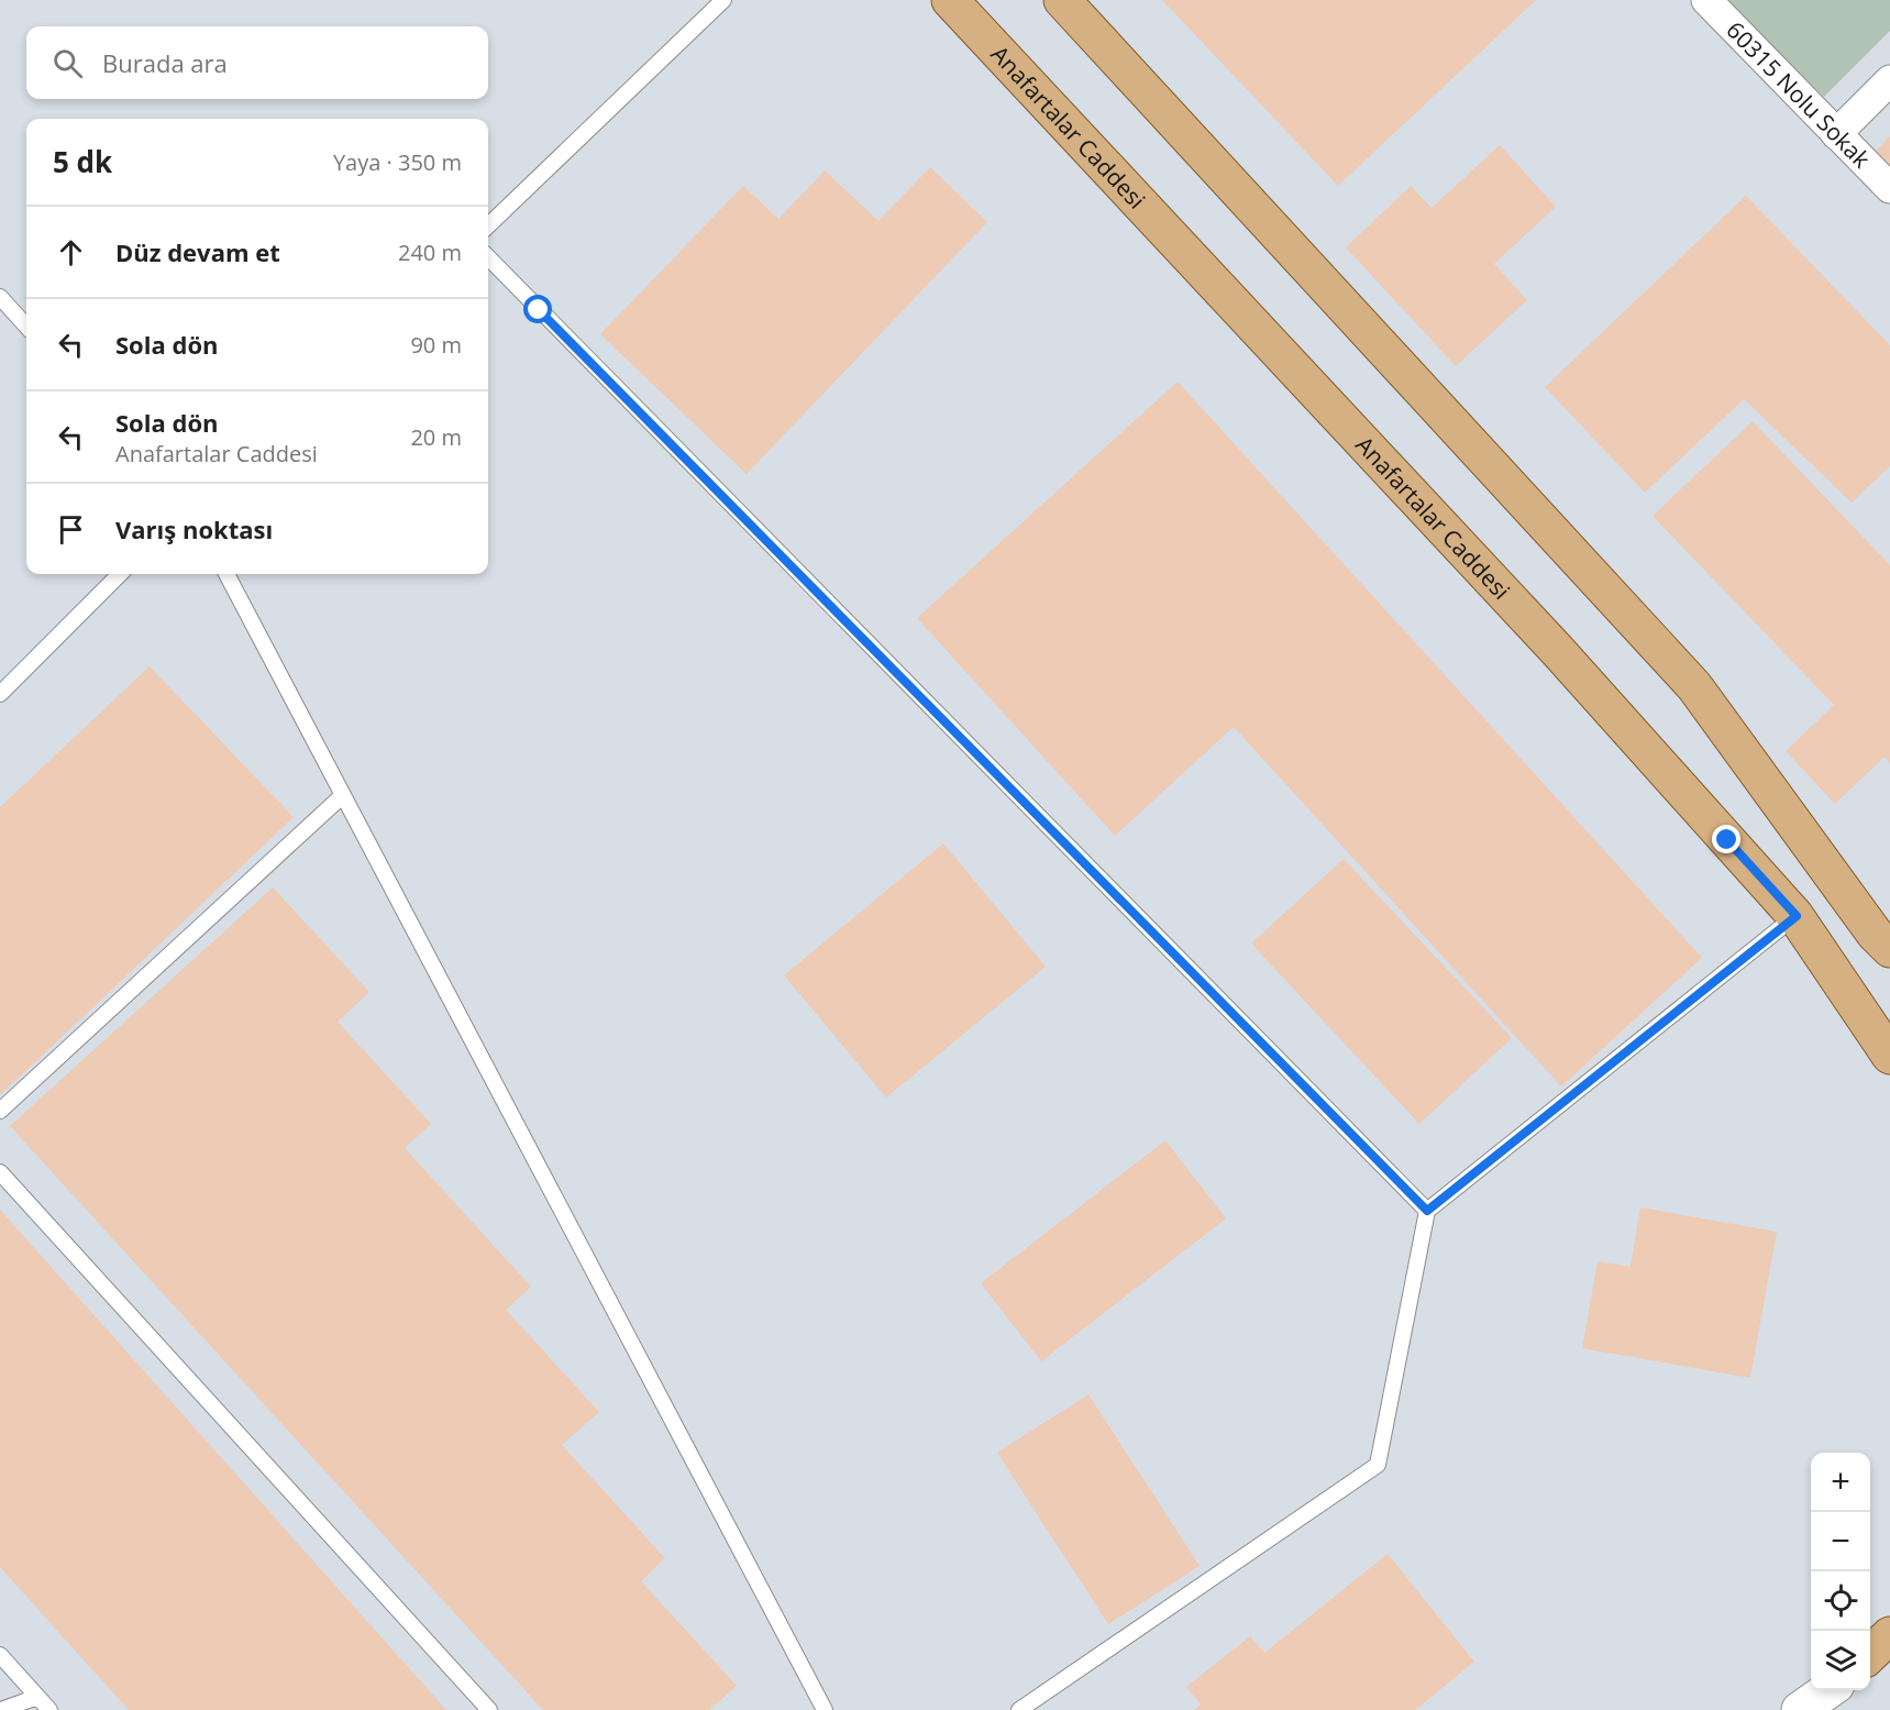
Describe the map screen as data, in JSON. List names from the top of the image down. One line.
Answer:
{"streets":{"main road":["Anafartalar Caddesi"],"street":["60315 Nolu Sokak"]},"page":{"search":"Burada ara","heading":["5 dk","Yaya · 350 m"],"list":[["Düz devam et","240 m"],["Sola dön","90 m"],["Sola dön","Anafartalar Caddesi","20 m"],"Varış noktası"],"map_buttons":["+","−"]}}
